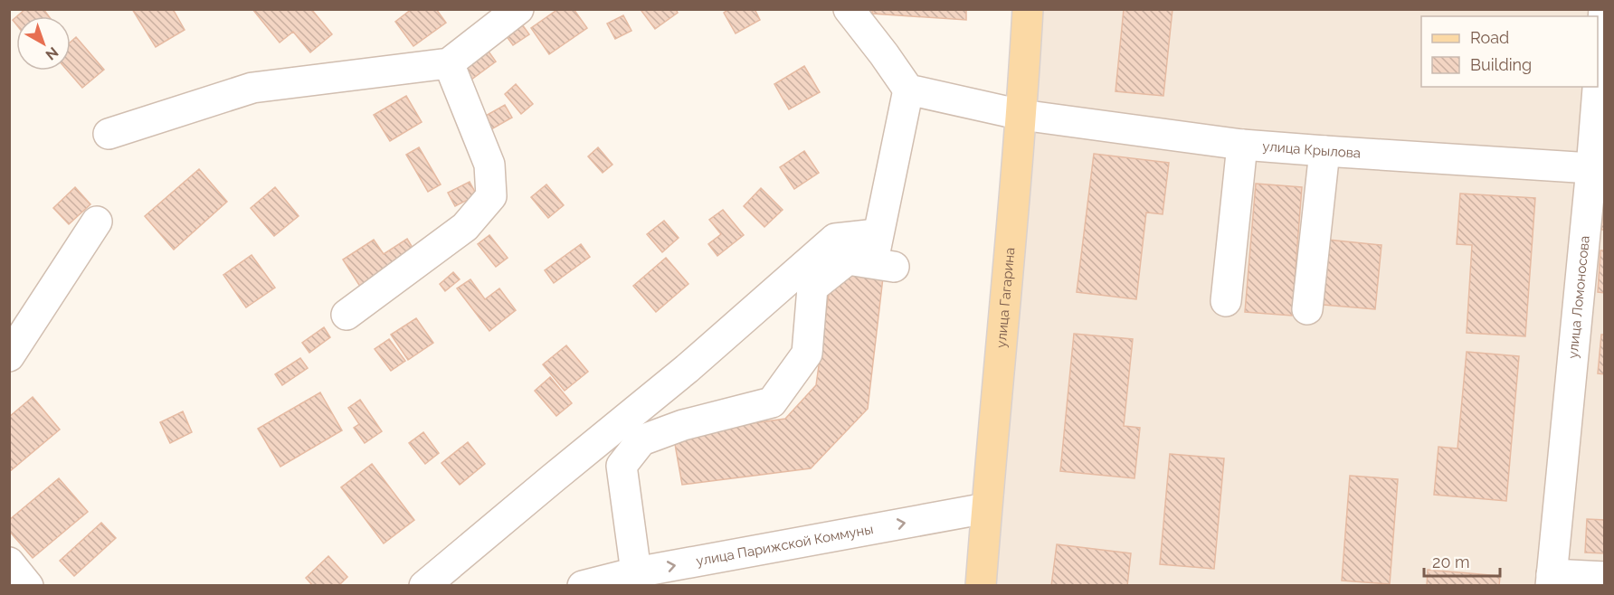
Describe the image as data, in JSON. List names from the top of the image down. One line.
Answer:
{"streets":{"main road":["улица Гагарина"],"street":["улица Крылова","улица Ломоносова","улица Парижской Коммуны"]},"crossings":[["улица Крылова","улица Гагарина"],["улица Крылова","улица Ломоносова"],["улица Гагарина","улица Парижской Коммуны"]],"one_way":["улица Парижской Коммуны"],"legend":["Road","Building"],"scale_bar":"20 m","north":"bottom right"}
